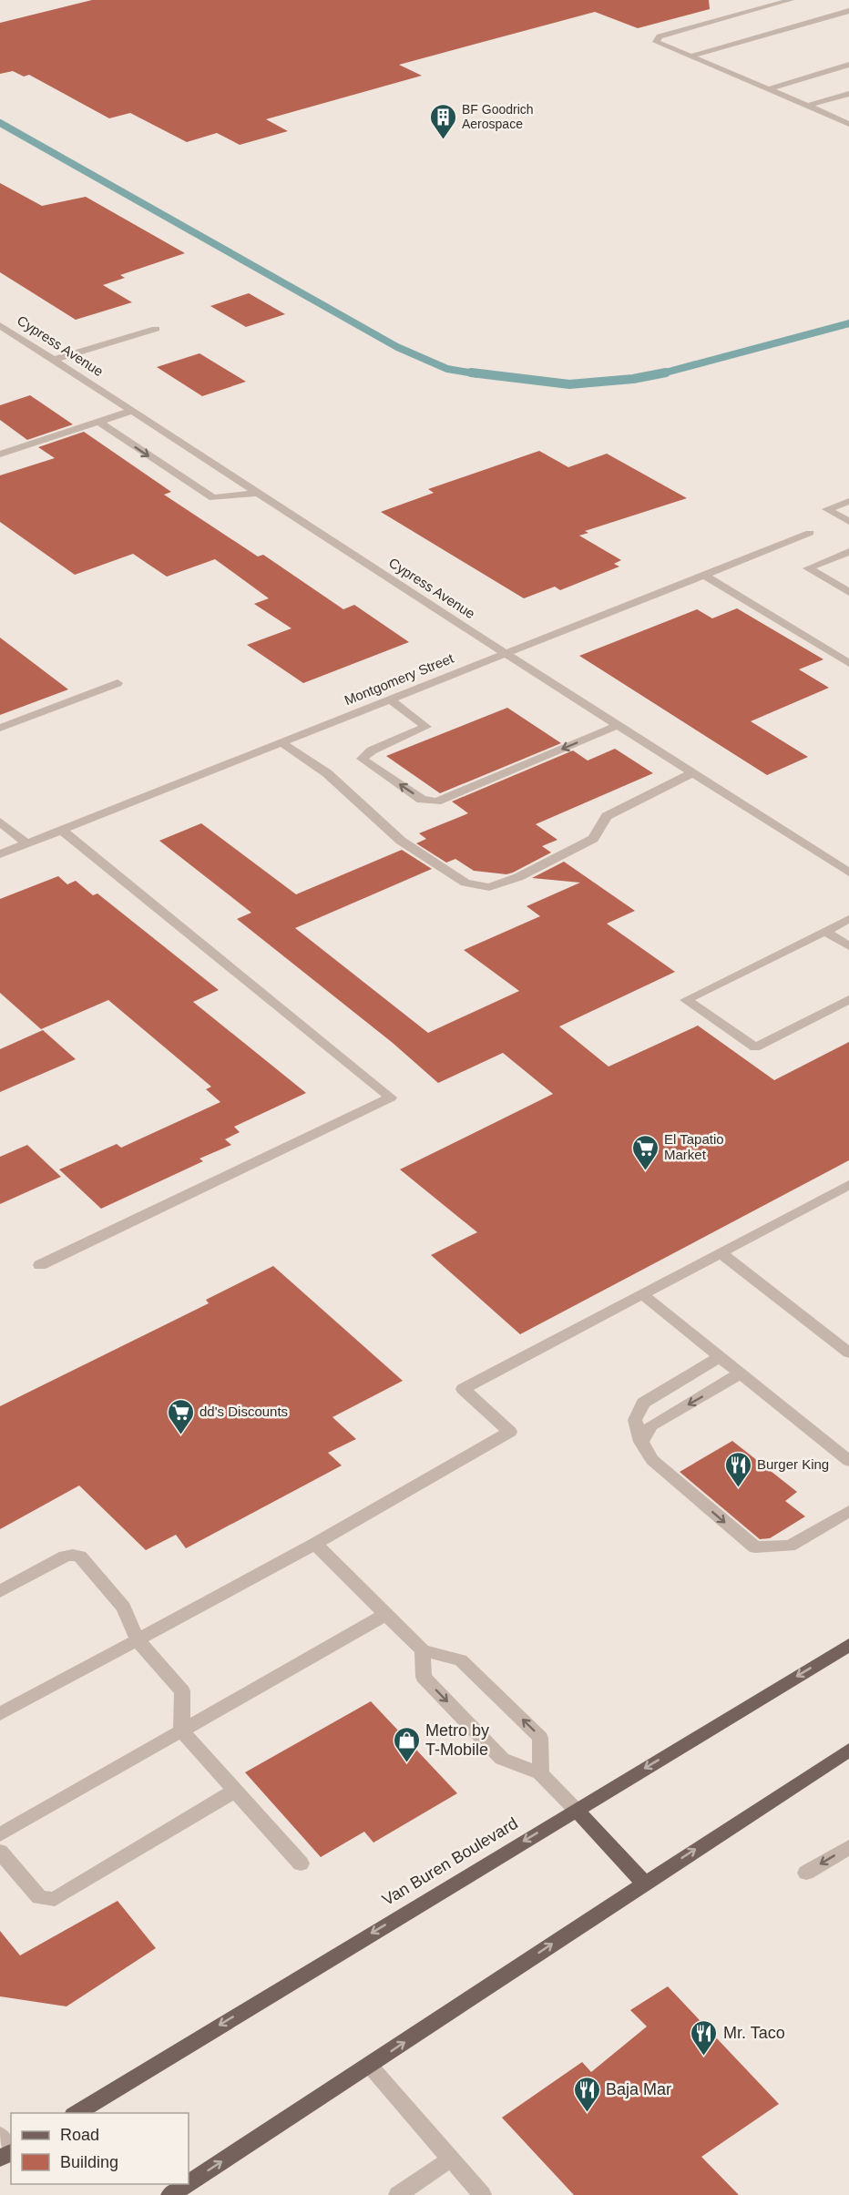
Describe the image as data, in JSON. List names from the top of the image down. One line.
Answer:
{"streets":{"main road":["Van Buren Boulevard"],"street":["Cypress Avenue","Montgomery Street"]},"crossings":[["Cypress Avenue","Montgomery Street"]],"places":{"building":["BF Goodrich Aerospace"],"supermarket":["El Tapatio Market","dd's Discounts"],"restaurant":["Burger King","Mr. Taco","Baja Mar"],"shop":["Metro by T-Mobile"]},"legend":["Road","Building"]}
